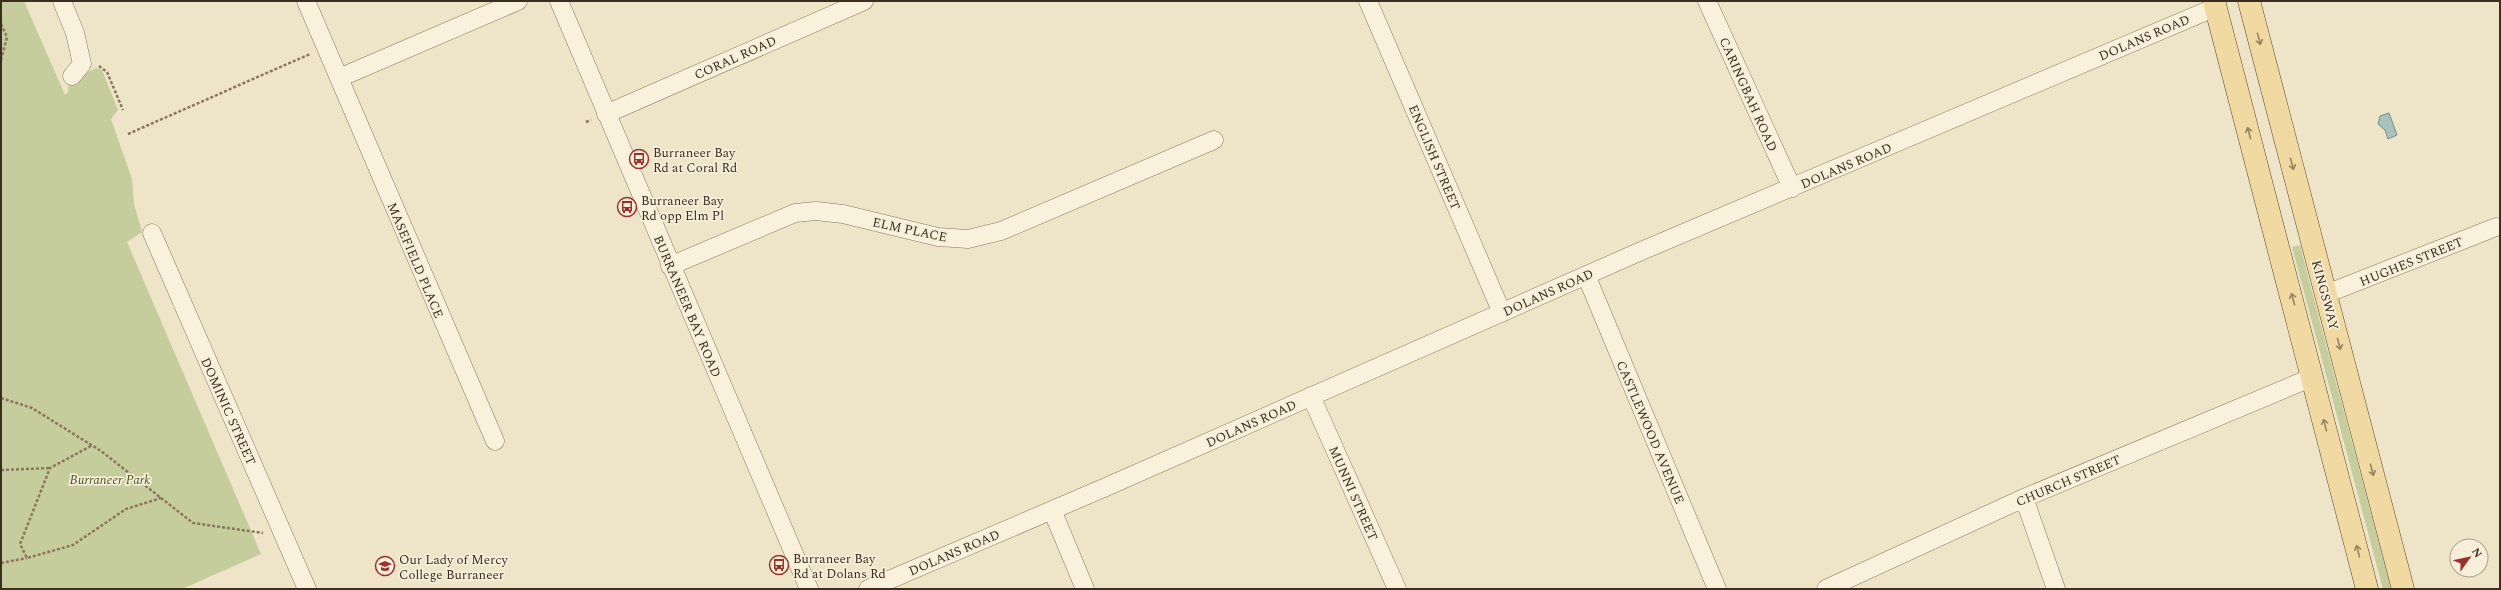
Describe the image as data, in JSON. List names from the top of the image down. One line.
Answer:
{"streets":{"main road":["KINGSWAY"],"street":["DOLANS ROAD","CORAL ROAD","CARINGBAH ROAD","ENGLISH STREET","ELM PLACE","MASEFIELD PLACE","HUGHES STREET","BURRANEER BAY ROAD","DOMINIC STREET","CASTLEWOOD AVENUE","CHURCH STREET","MUNNI STREET"]},"crossings":[["DOLANS ROAD","CARINGBAH ROAD"],["DOLANS ROAD","ENGLISH STREET"],["DOLANS ROAD","CASTLEWOOD AVENUE"],["DOLANS ROAD","MUNNI STREET"],["CORAL ROAD","BURRANEER BAY ROAD"],["ELM PLACE","BURRANEER BAY ROAD"],["HUGHES STREET","KINGSWAY"]],"parks":["Burraneer Park"],"places":{"bus stop":["Burraneer Bay Rd at Coral Rd","Burraneer Bay Rd opp Elm Pl","Burraneer Bay Rd at Dolans Rd"],"school or university":["Our Lady of Mercy College Burraneer"]},"north":"top right"}
